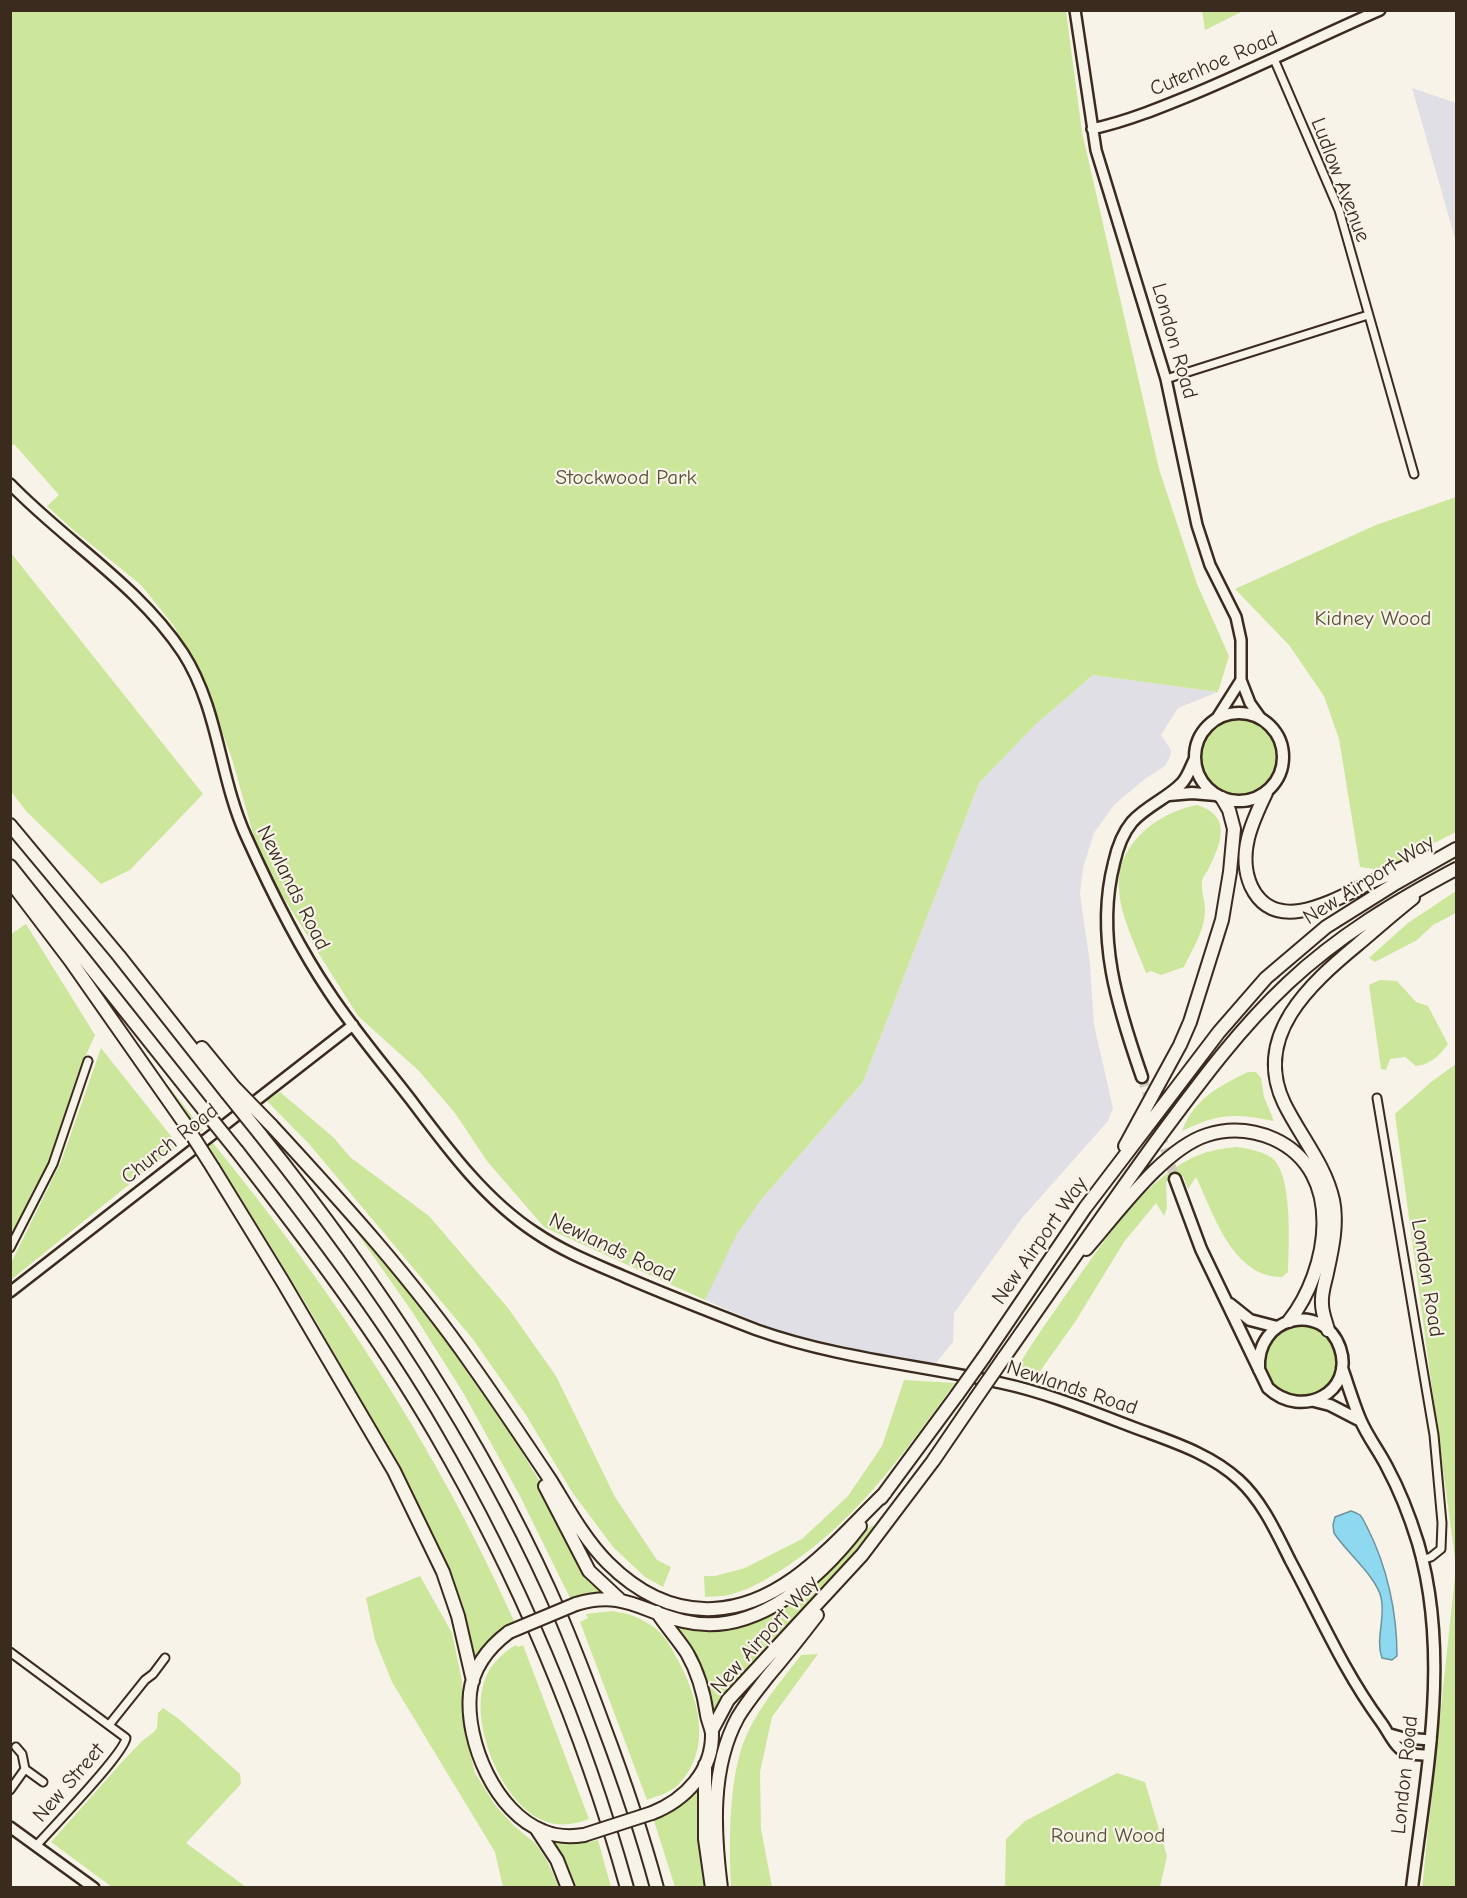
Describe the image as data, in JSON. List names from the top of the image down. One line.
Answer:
{"streets":{"highway":["New Airport Way"],"main road":["London Road"],"street":["Cutenhoe Road","Ludlow Avenue","Newlands Road","Church Road","New Street"]},"crossings":[["Cutenhoe Road","Ludlow Avenue"],["Cutenhoe Road","London Road"],["London Road","Newlands Road"],["Newlands Road","Church Road"]],"parks":["Stockwood Park","Kidney Wood","Round Wood"]}
